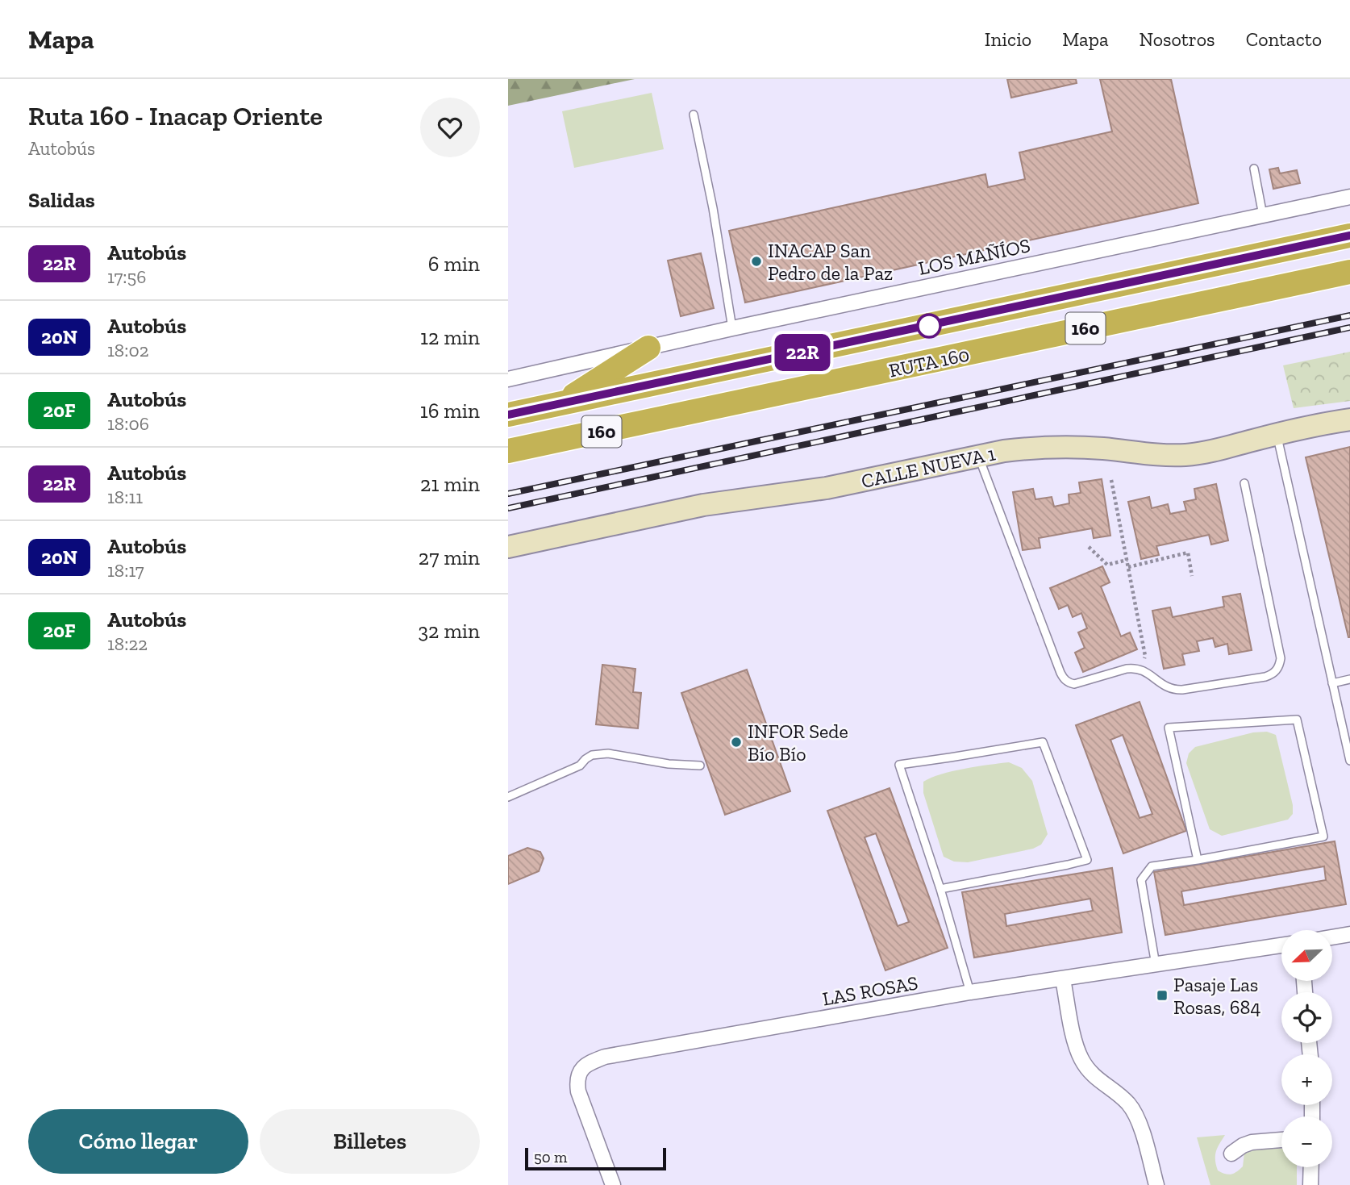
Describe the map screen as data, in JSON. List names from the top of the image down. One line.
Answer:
{"streets":{"highway":["160","RUTA 160"],"main road":["CALLE NUEVA 1"],"street":["LOS MAÑÍOS","LAS ROSAS"]},"places":{"other":["INACAP San Pedro de la Paz","INFOR Sede Bío Bío"],"transit":["Pasaje Las Rosas, 684"]},"lines":["bus line 22R"],"scale_bar":"50 m","north":"bottom left","page":{"header":"Mapa","nav":["Inicio","Mapa","Nosotros","Contacto"],"heading":[["Ruta 160 - Inacap Oriente","Autobús"],"Salidas"],"on_map":"22R","list":[{"mark":"22R","name":"Autobús","note":"17:56","value":"6 min"},{"mark":"20N","name":"Autobús","note":"18:02","value":"12 min"},{"mark":"20F","name":"Autobús","note":"18:06","value":"16 min"},{"mark":"22R","name":"Autobús","note":"18:11","value":"21 min"},{"mark":"20N","name":"Autobús","note":"18:17","value":"27 min"},{"mark":"20F","name":"Autobús","note":"18:22","value":"32 min"}],"map_buttons":["+","−"],"buttons":["Cómo llegar","Billetes"],"scale":"50 m"}}
